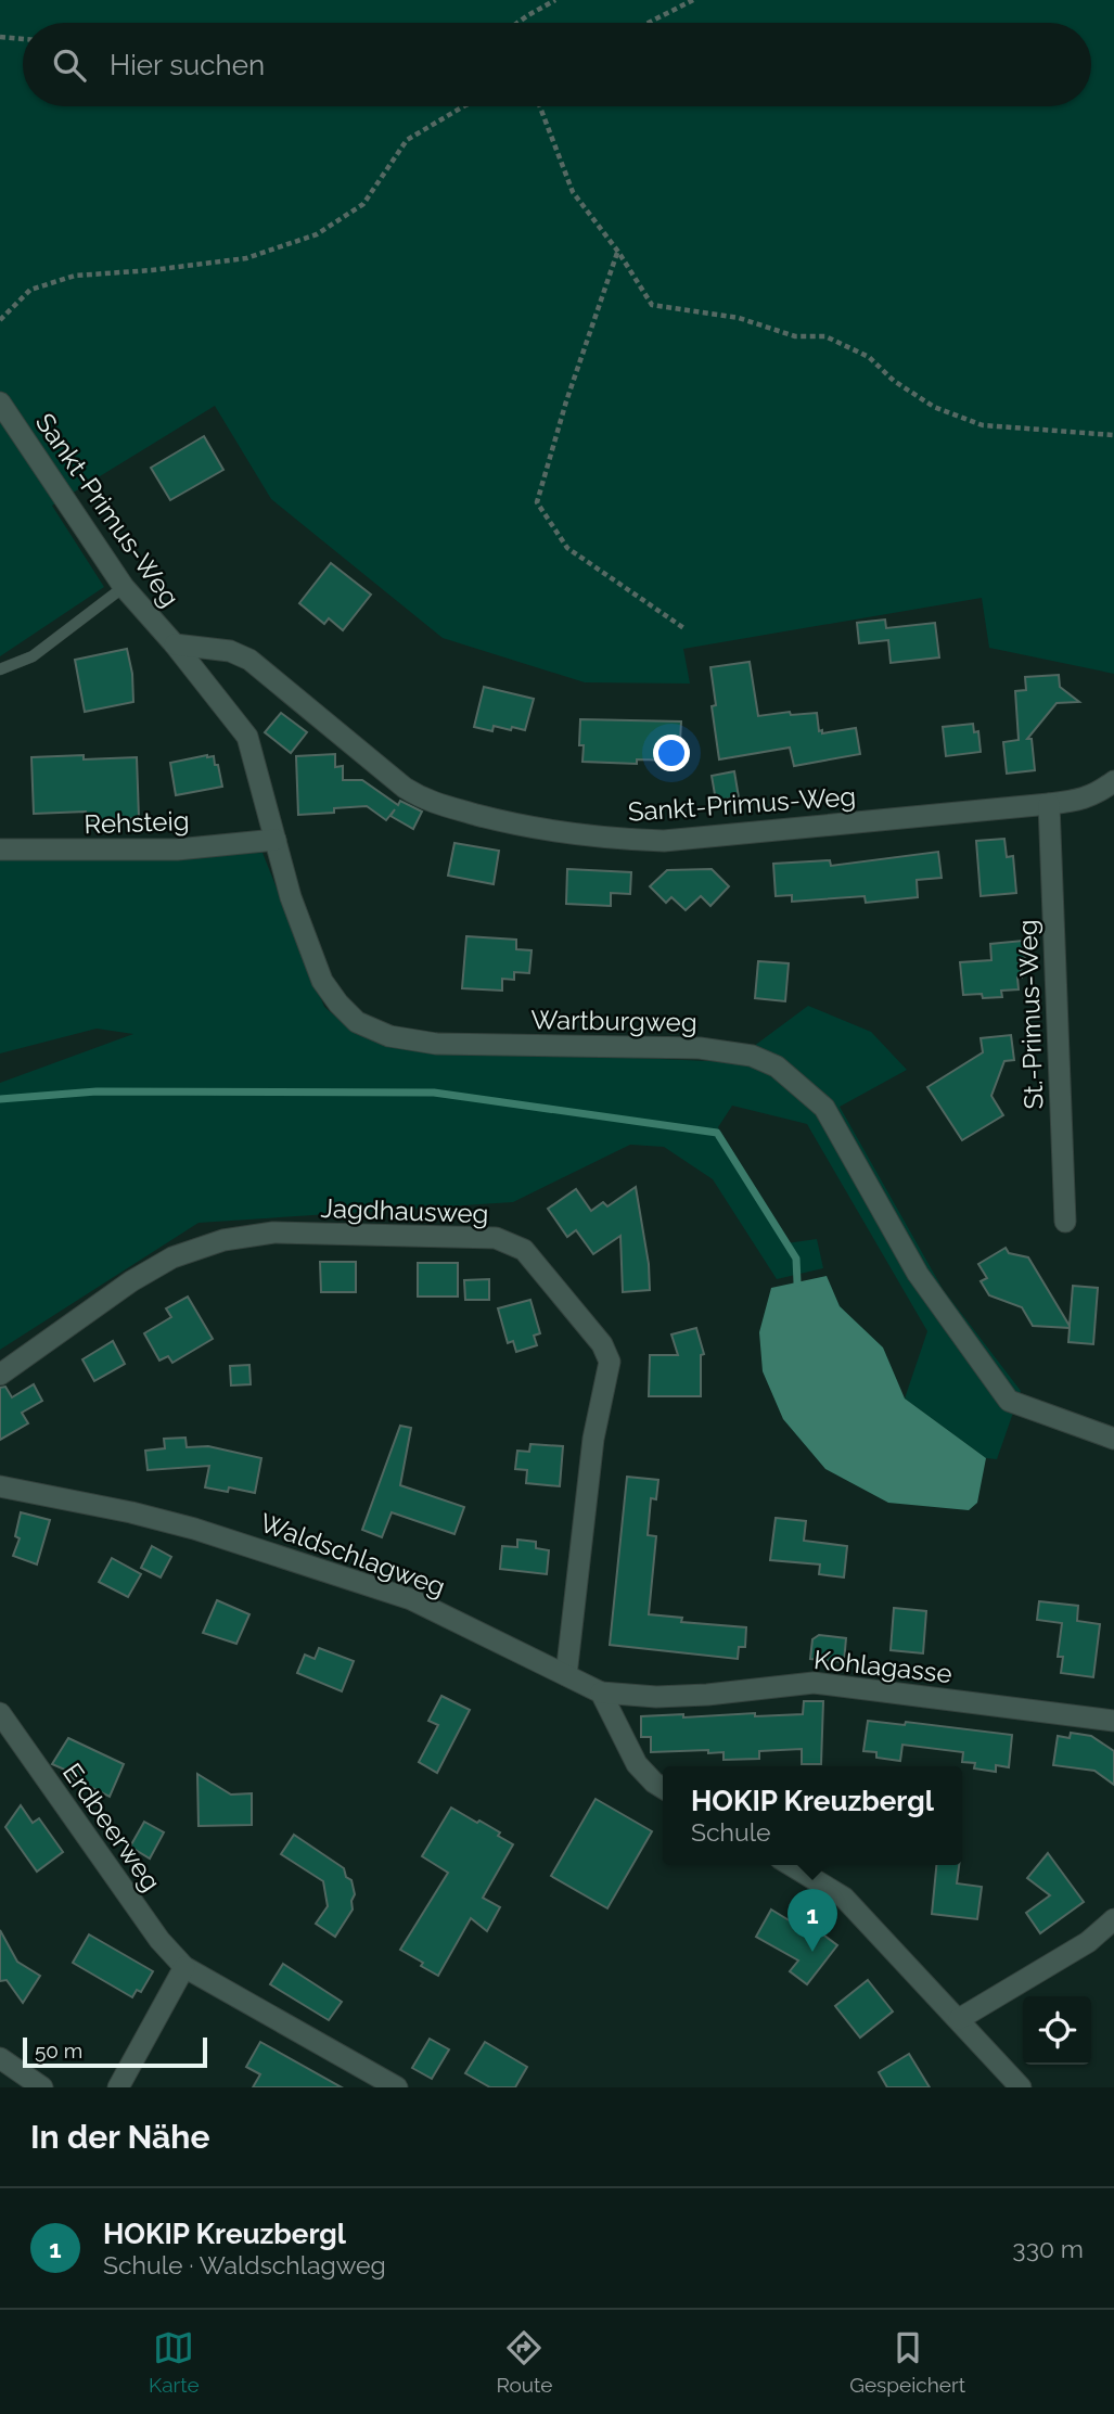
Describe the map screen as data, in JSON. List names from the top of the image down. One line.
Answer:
{"streets":{"street":["Sankt-Primus-Weg","Rehsteig","St.-Primus-Weg","Wartburgweg","Jagdhausweg","Waldschlagweg","Kohlagasse","Erdbeerweg"]},"crossings":[["Sankt-Primus-Weg","St.-Primus-Weg"],["Sankt-Primus-Weg","Wartburgweg"],["Rehsteig","Wartburgweg"],["Jagdhausweg","Waldschlagweg"],["Waldschlagweg","Kohlagasse"]],"scale_bar":"50 m","page":{"search":"Hier suchen","popup":["HOKIP Kreuzbergl","Schule"],"pins":"1","scale":"50 m","heading":"In der Nähe","list":[{"mark":"1","name":"HOKIP Kreuzbergl","note":"Schule · Waldschlagweg","value":"330 m"}],"nav":["Karte","Route","Gespeichert"]}}
